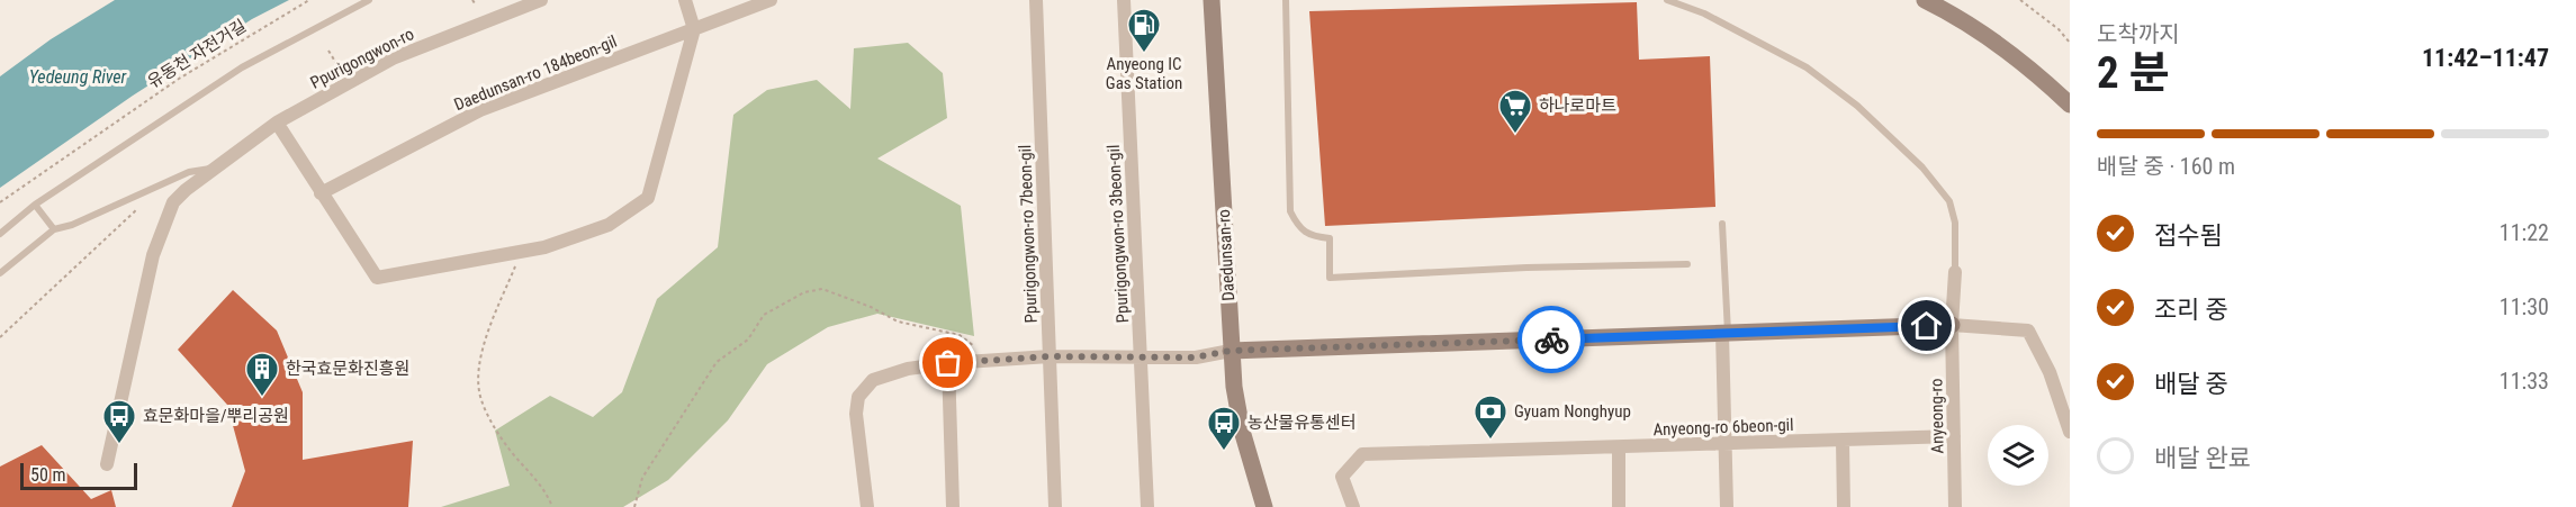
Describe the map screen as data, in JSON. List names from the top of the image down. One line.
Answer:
{"streets":{"main road":["Daedunsan-ro"],"street":["Ppurigongwon-ro","Daedunsan-ro 184beon-gil","Ppurigongwon-ro 7beon-gil","Ppurigongwon-ro 3beon-gil","Anyeong-ro","Anyeong-ro 6beon-gil"],"path":["유동천 자전거길"]},"crossings":[["Anyeong-ro","Anyeong-ro 6beon-gil"]],"water":["Yedeung River"],"places":{"fuel station":["Anyeong IC Gas Station"],"supermarket":["하나로마트"],"building":["한국효문화진흥원"],"bank":["Gyuam Nonghyup"],"bus stop":["효문화마을/뿌리공원","농산물유통센터"]},"scale_bar":"50 m","page":{"heading":["2 분","도착까지","11:42–11:47"],"bar":"배달 중 · 160 m","list":[["접수됨","11:22"],["조리 중","11:30"],["배달 중","11:33"],"배달 완료"],"scale":"50 m"}}
